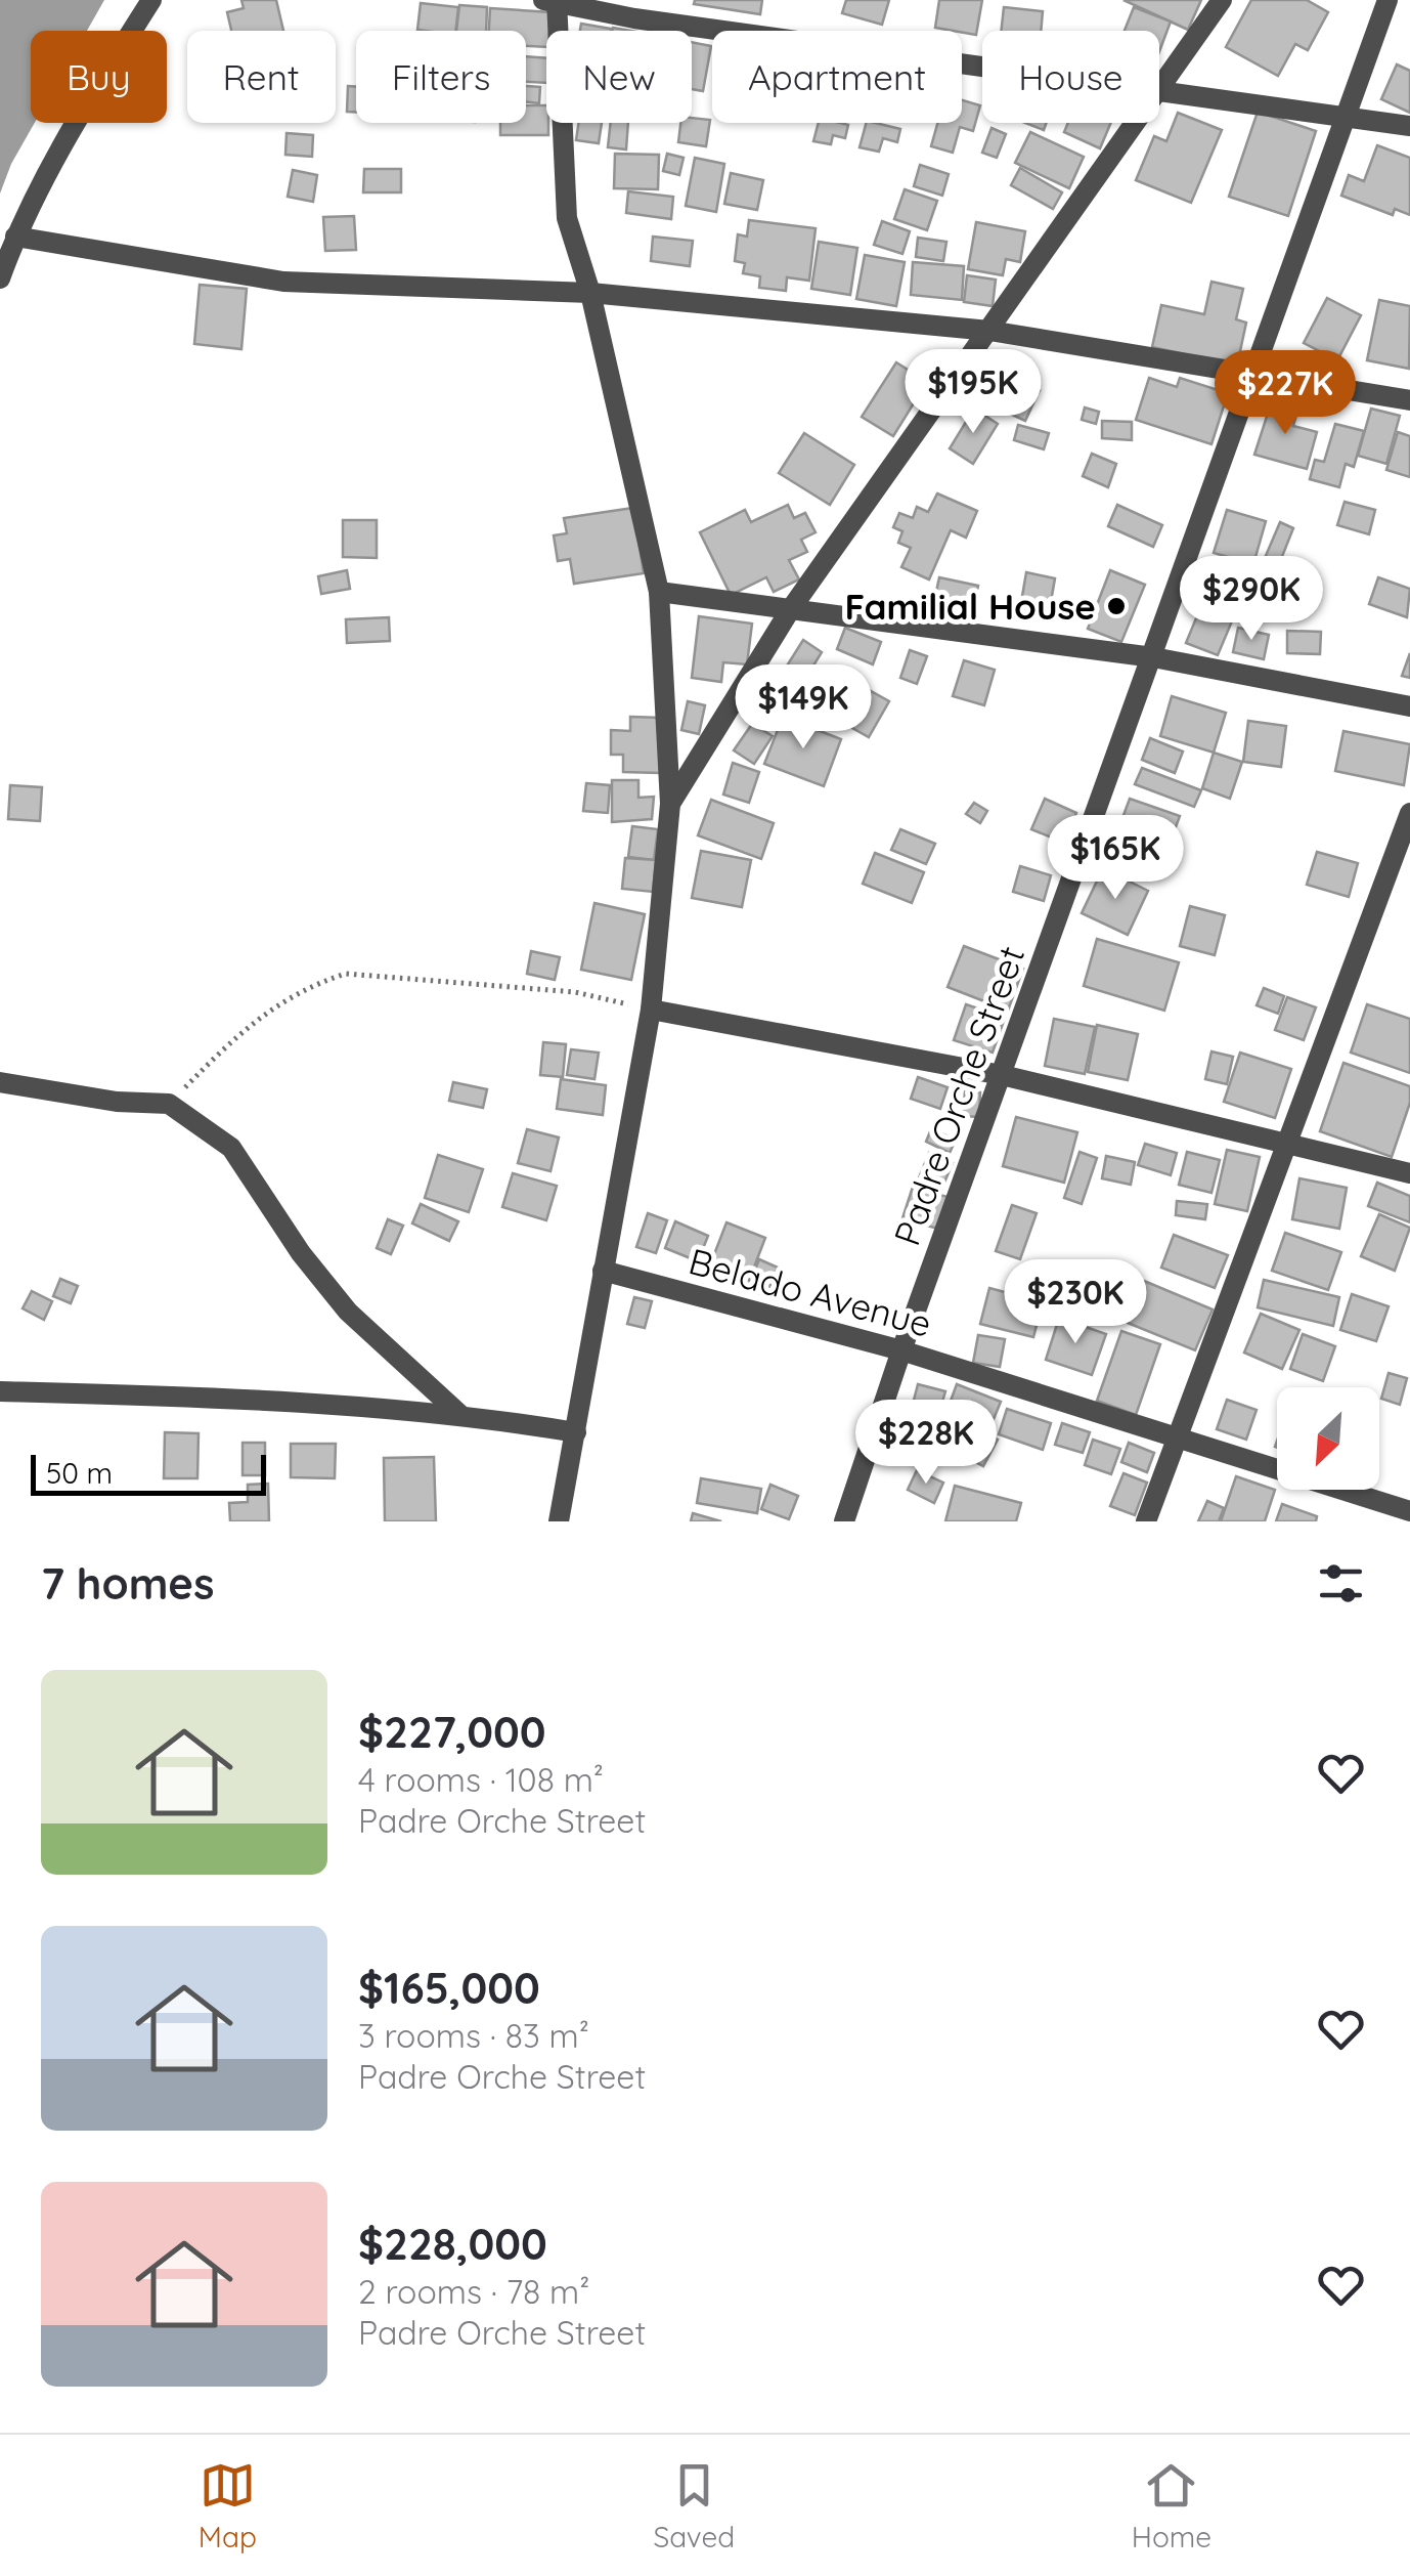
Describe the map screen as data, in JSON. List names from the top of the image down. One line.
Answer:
{"streets":{"street":["Padre Orche Street","Belado Avenue"]},"crossings":[["Padre Orche Street","Belado Avenue"]],"places":["Familial House"],"scale_bar":"50 m","north":"bottom left","page":{"chip":["Buy","Rent","Filters","New","Apartment","House"],"price":["$195K","$227K","$290K","$149K","$165K","$230K","$228K"],"scale":"50 m","heading":"7 homes","list":[{"name":"$227,000","note":"4 rooms · 108 m² · Padre Orche Street"},{"name":"$165,000","note":"3 rooms · 83 m² · Padre Orche Street"},{"name":"$228,000","note":"2 rooms · 78 m² · Padre Orche Street"}],"tabs":["Map","Saved","Home"]}}
